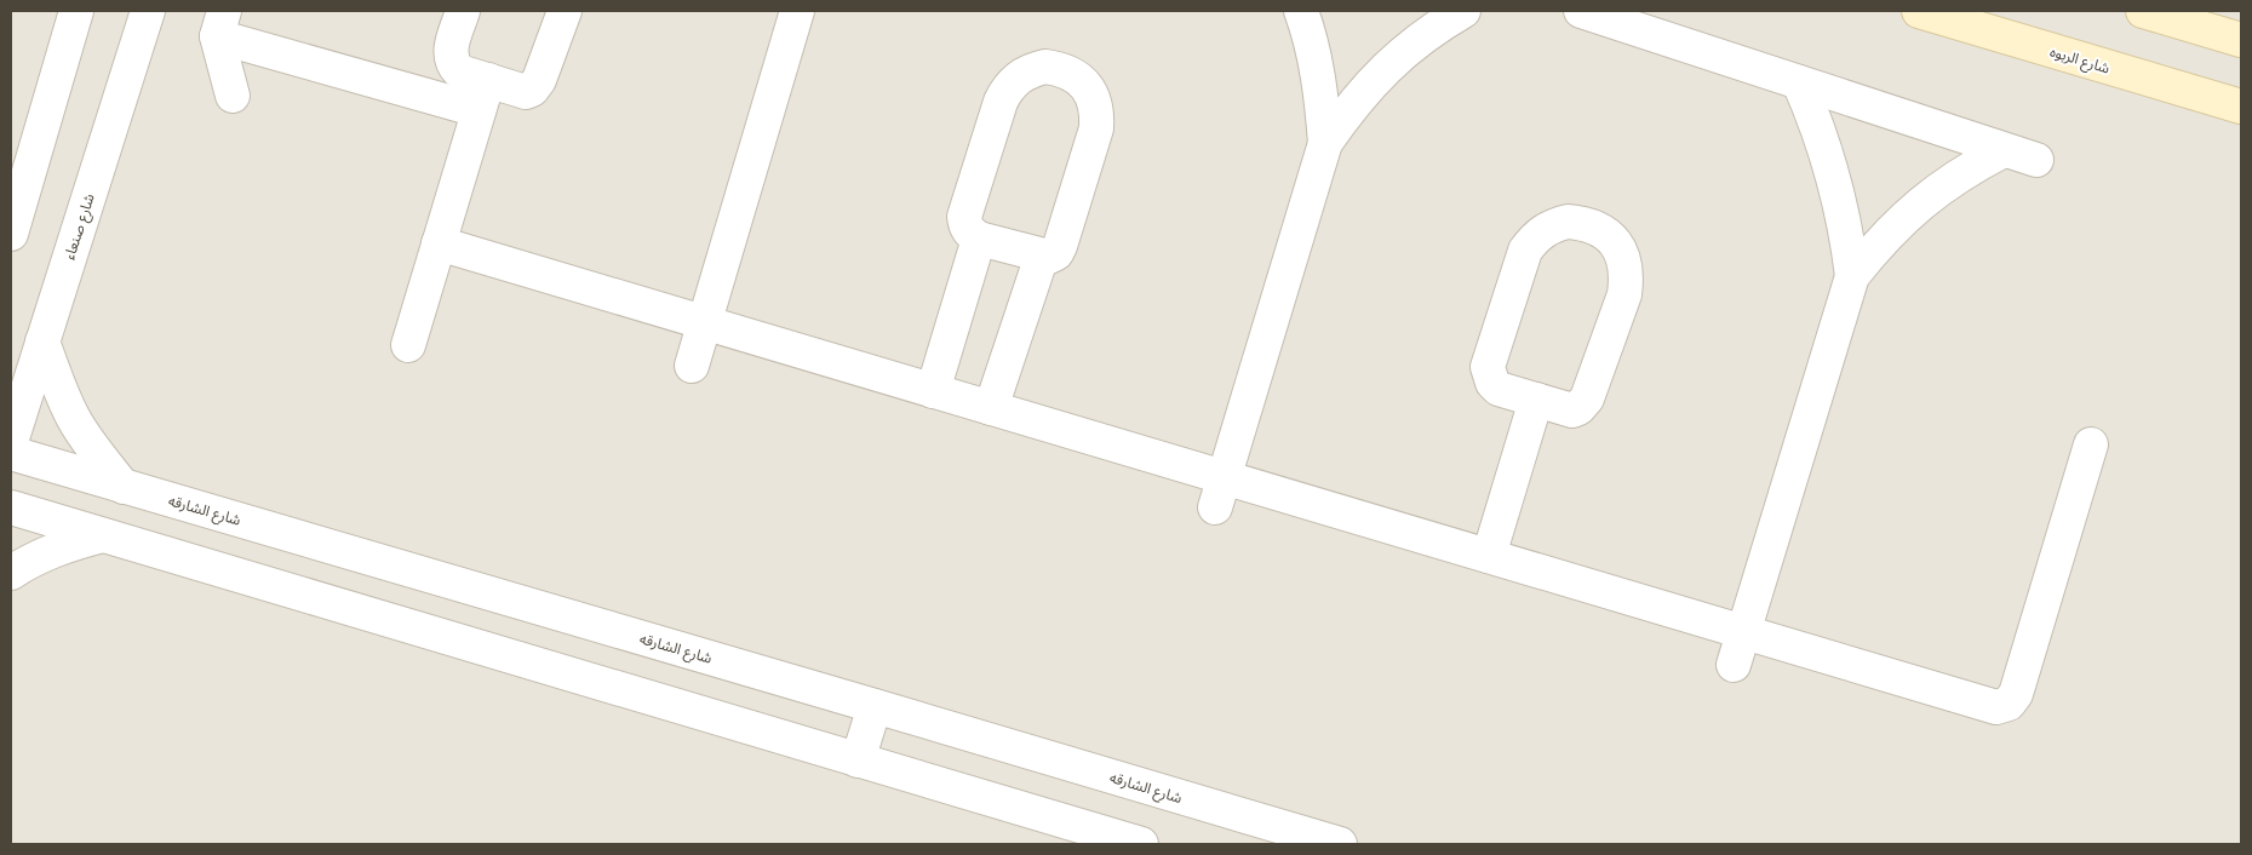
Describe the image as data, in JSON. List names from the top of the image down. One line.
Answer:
{"streets":{"street":["شارع الربوه","شارع صنعاء","شارع الشارقه"]}}
